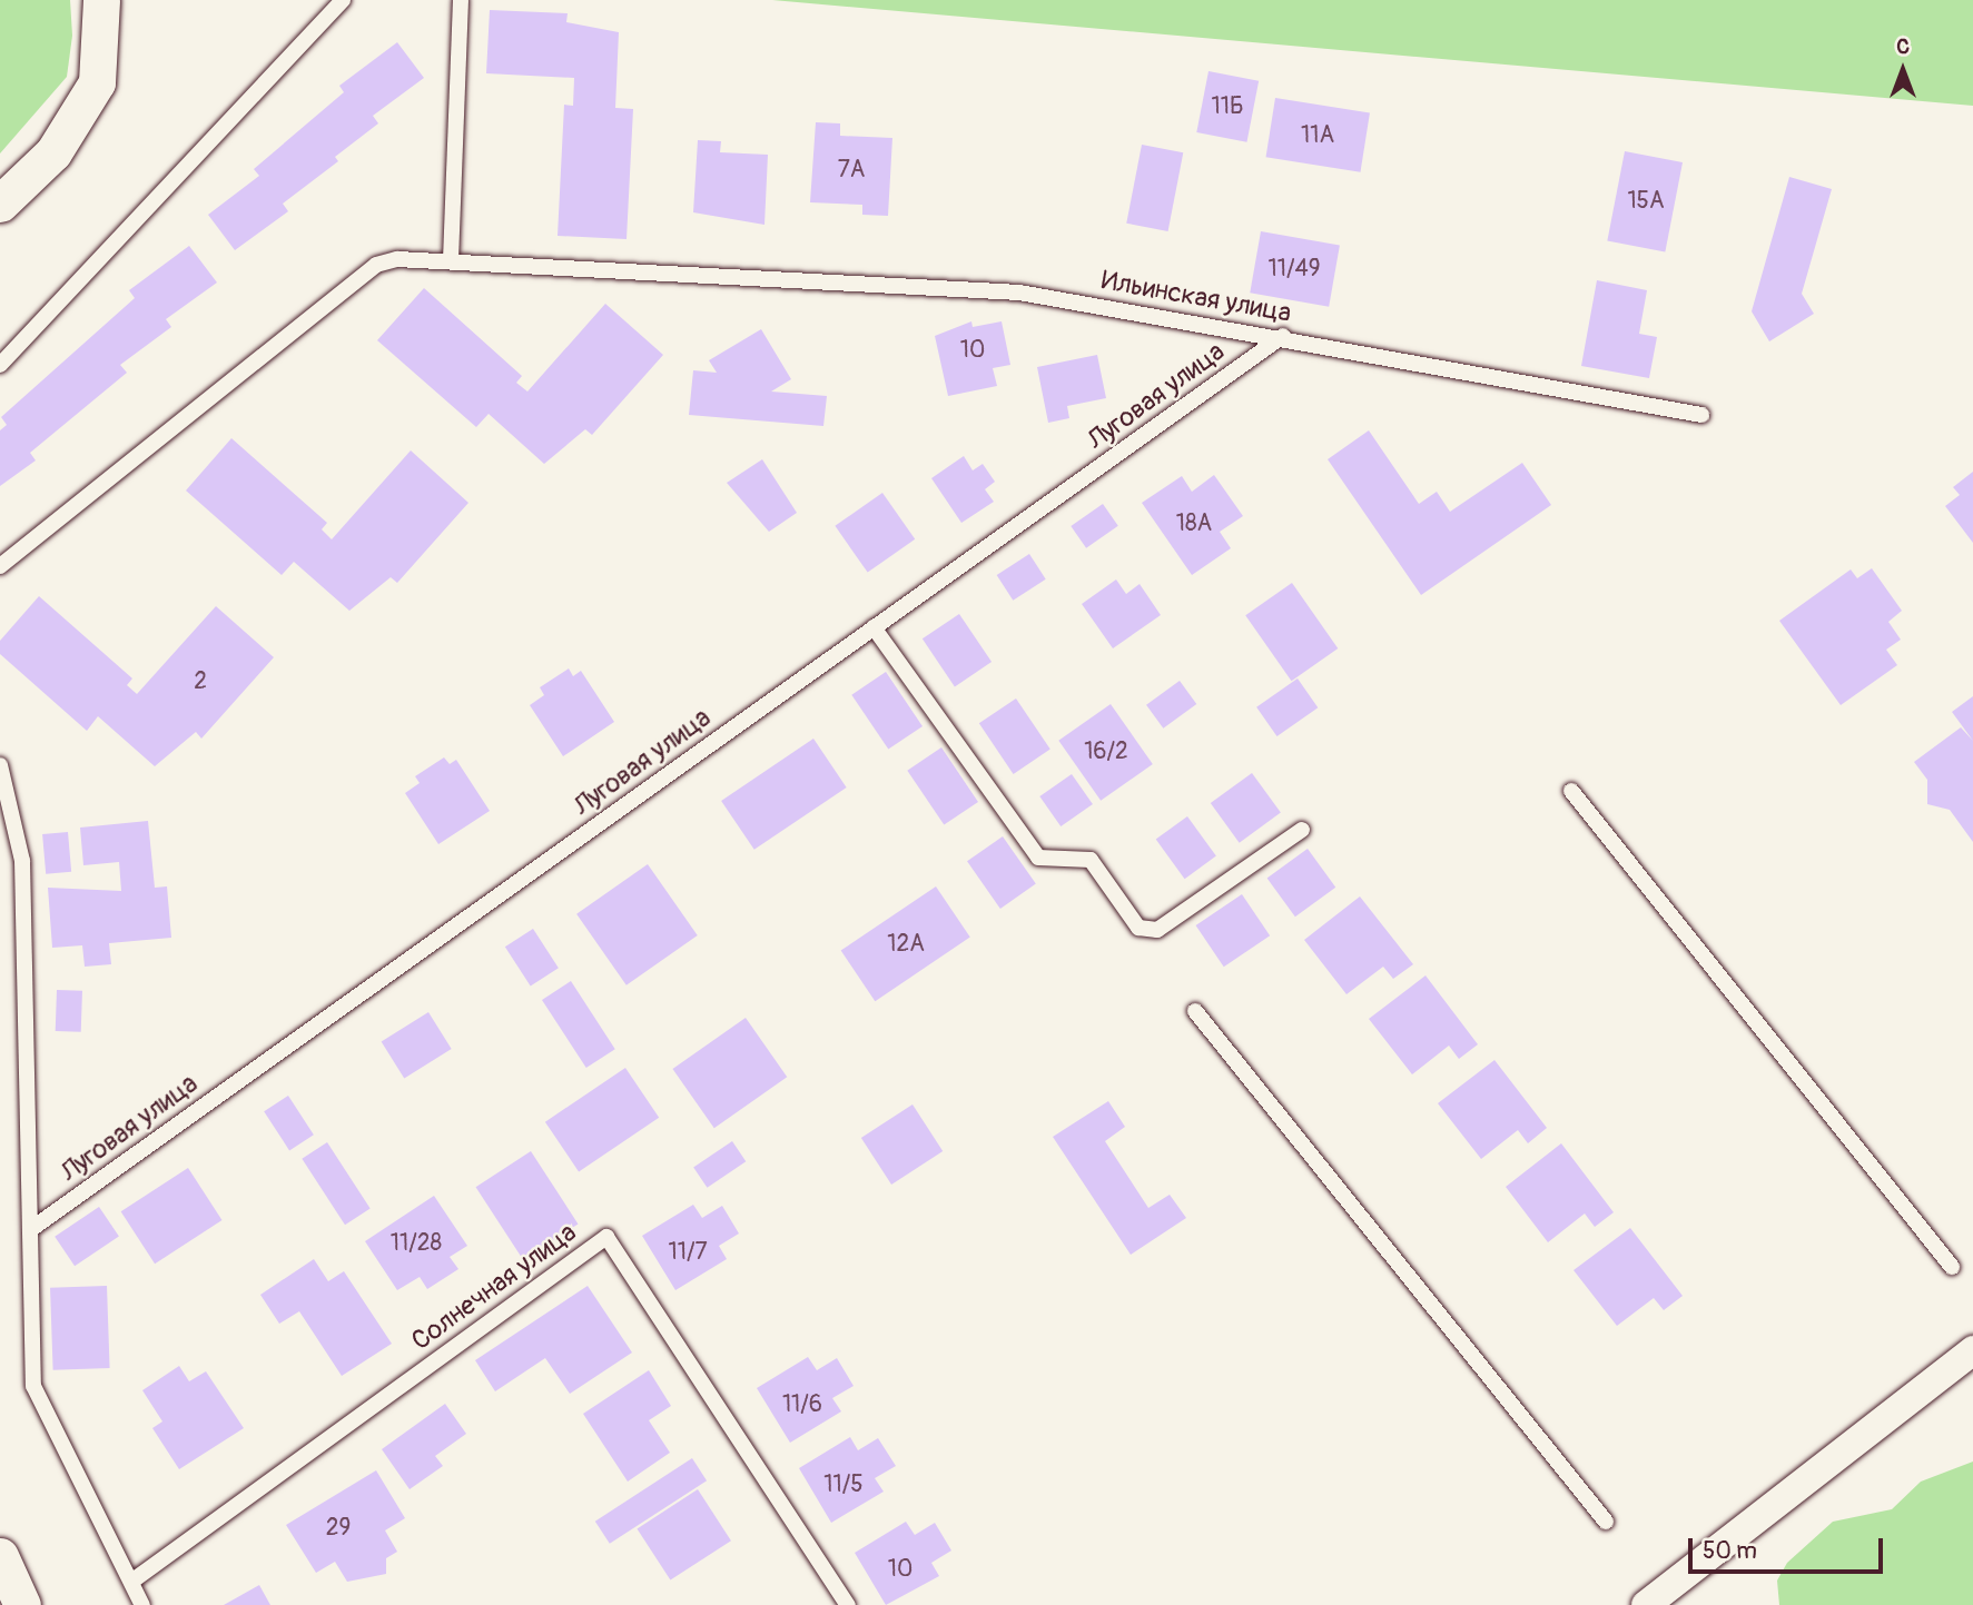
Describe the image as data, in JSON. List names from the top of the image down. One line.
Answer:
{"streets":{"lane":["Ильинская улица","Луговая улица","Солнечная улица"]},"crossings":[["Ильинская улица","Луговая улица"]],"house_numbers":["11Б","11А","7А","15А","11/49","10","18А","2","16/2","12А","11/28","11/7","11/6","11/5","29","10"],"scale_bar":"50 m","north":"top"}
